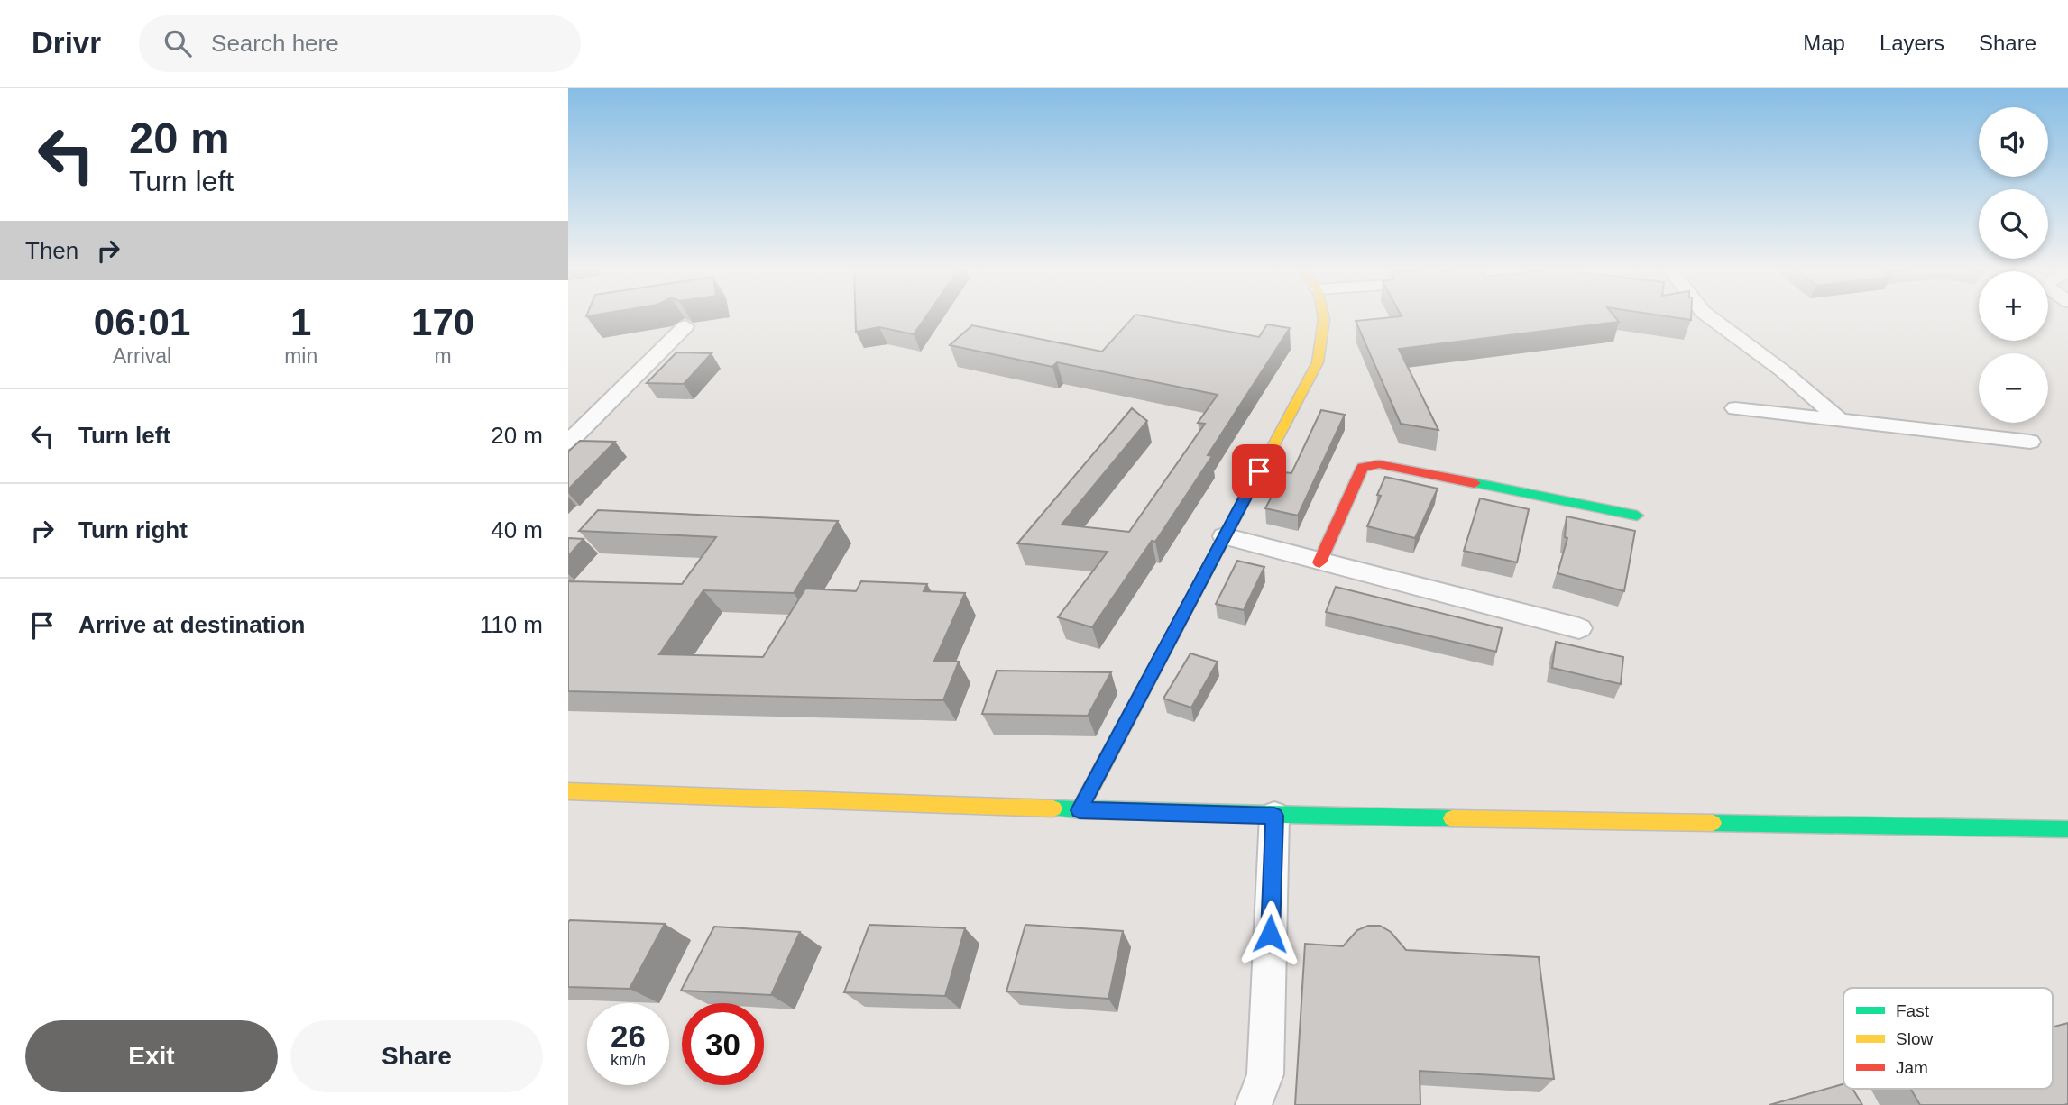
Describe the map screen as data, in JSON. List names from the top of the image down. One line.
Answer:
{"legend":["Fast","Slow","Jam"],"page":{"header":"Drivr","search":"Search here","nav":["Map","Layers","Share"],"turn":["20 m","Turn left"],"map_buttons":["+","−"],"then":"Then","eta":["06:01","Arrival","1","min","170","m"],"list":[{"name":"Turn left","value":"20 m"},{"name":"Turn right","value":"40 m"},{"name":"Arrive at destination","value":"110 m"}],"speed":"26 km/h","limit":"30","buttons":["Exit","Share"]}}
